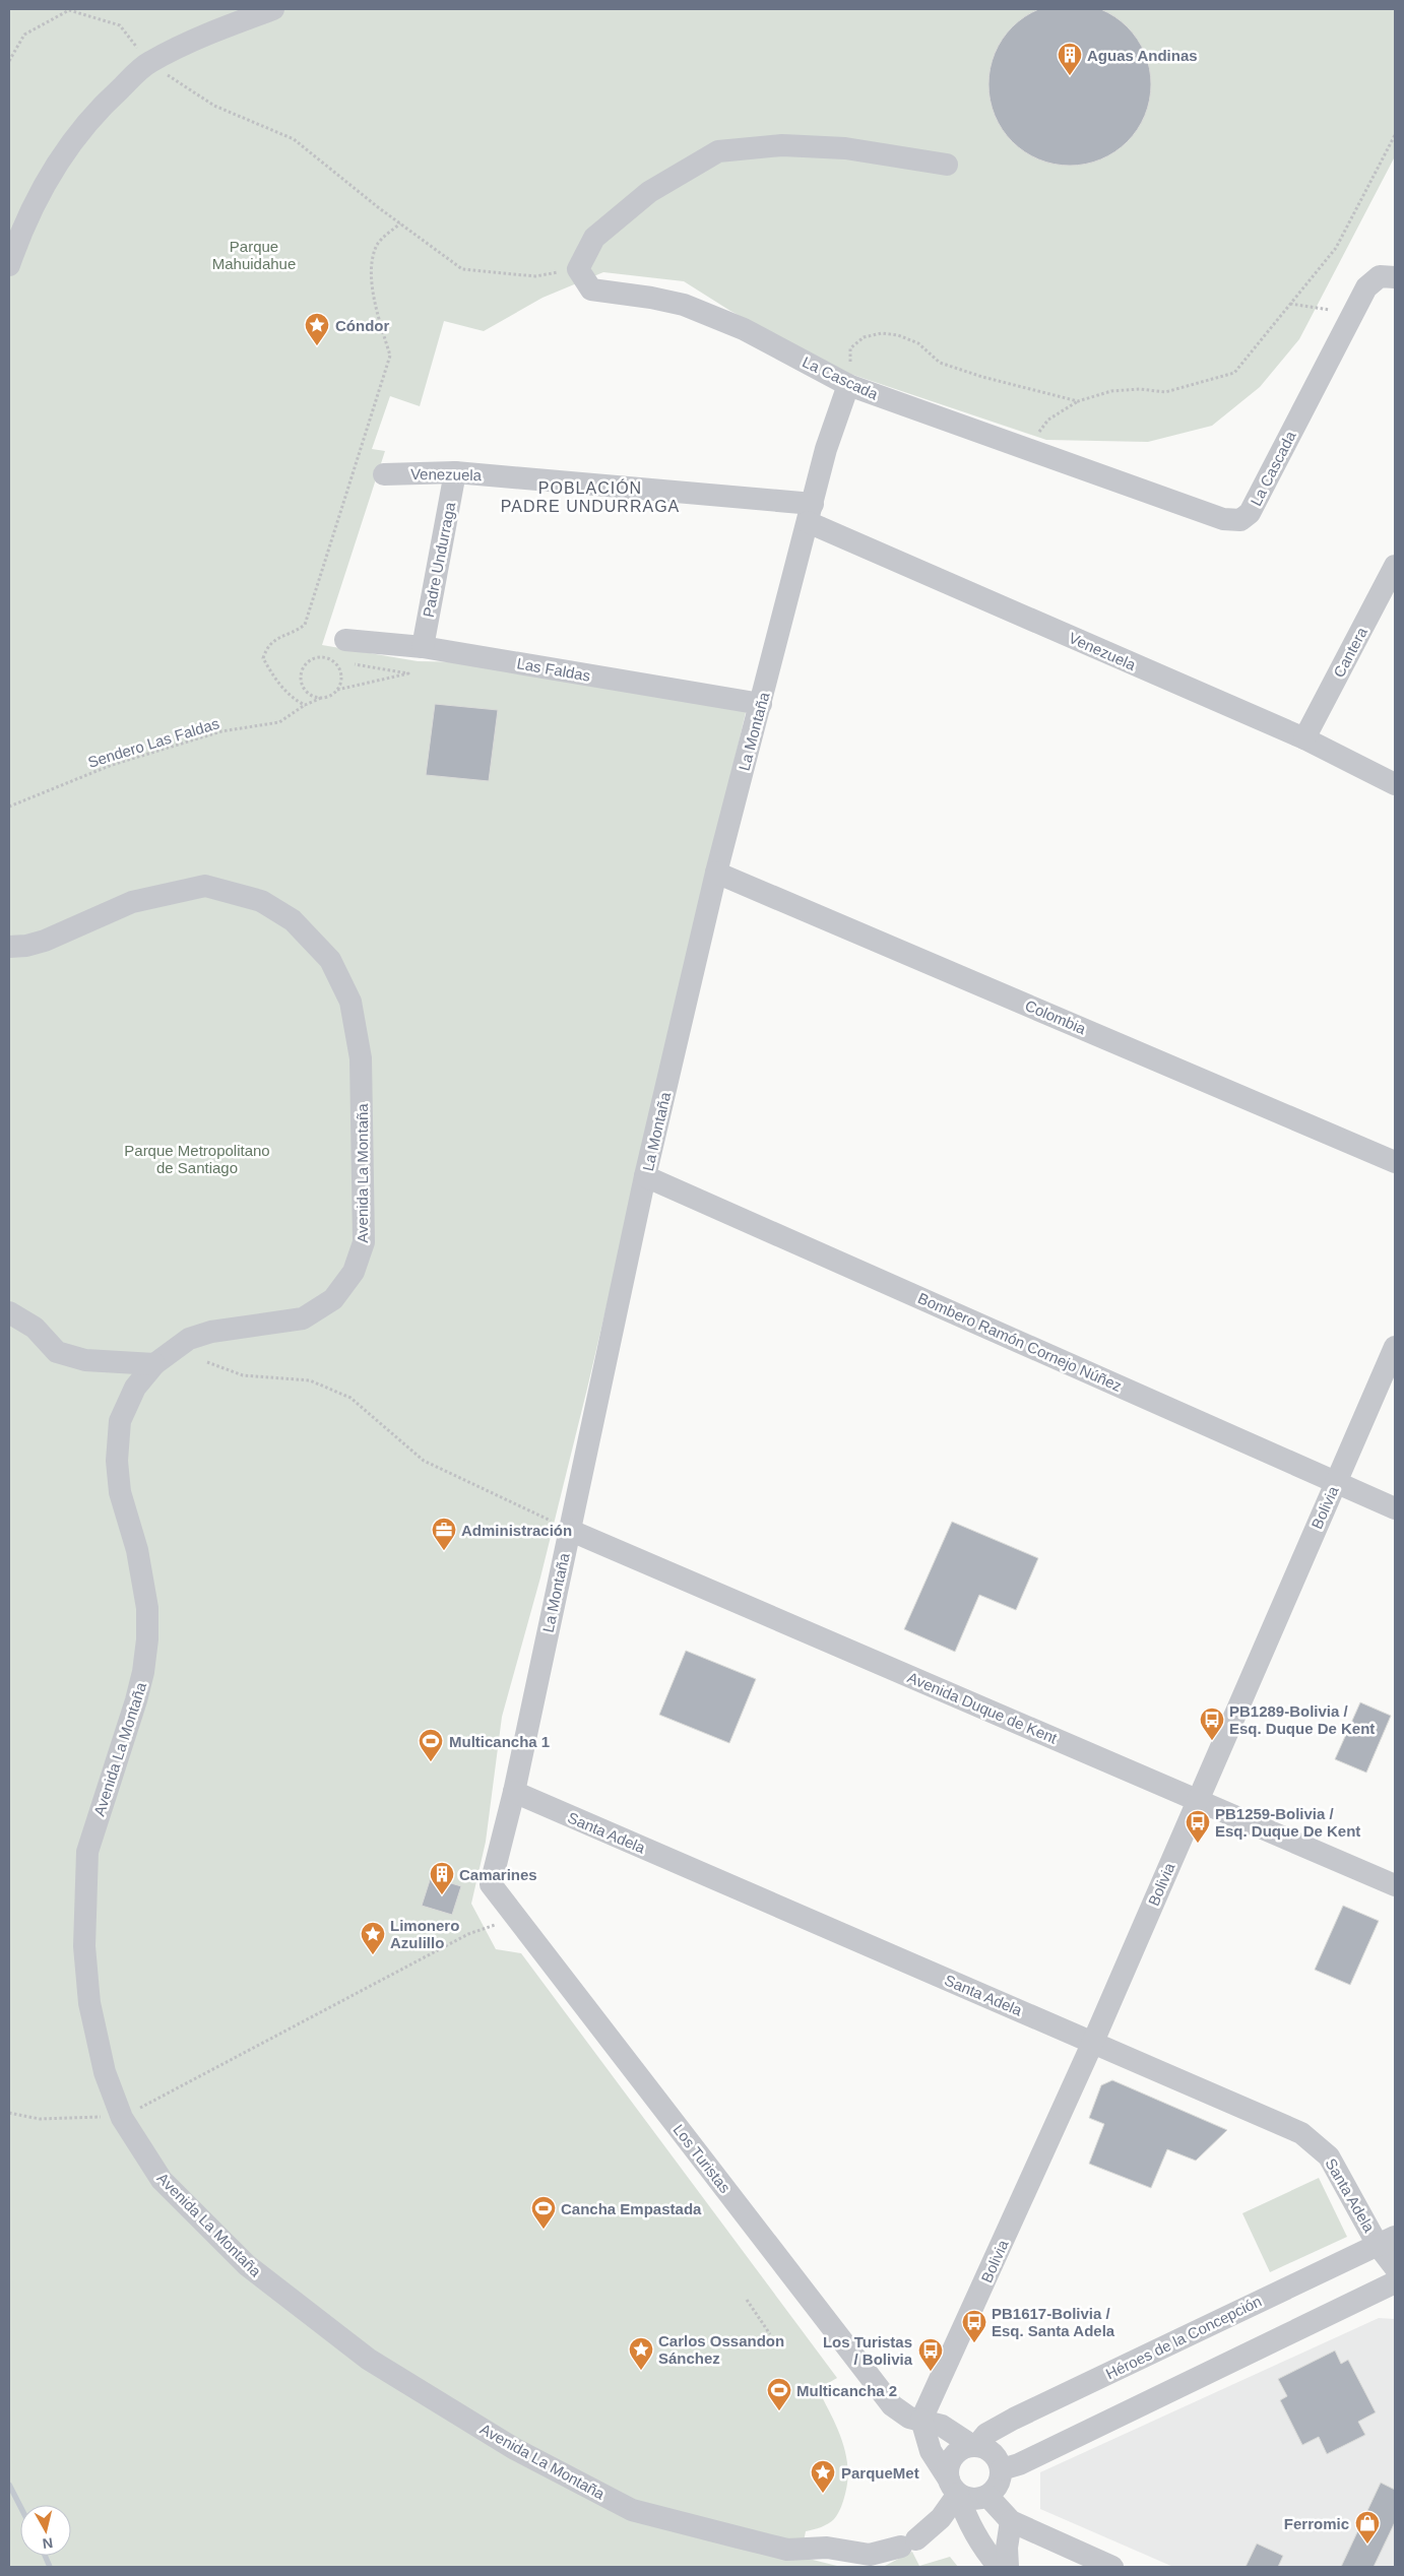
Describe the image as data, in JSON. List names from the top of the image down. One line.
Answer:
{"streets":{"street":["La Cascada","Venezuela","Padre Undurraga","Cantera","Las Faldas","La Montaña","Colombia","Avenida La Montaña","Bombero Ramón Cornejo Núñez","Bolivia","Avenida Duque de Kent","Santa Adela","Los Turistas","Héroes de la Concepción"],"path":["Sendero Las Faldas"]},"crossings":[["La Cascada","La Montaña"],["Venezuela","Padre Undurraga"],["Venezuela","Cantera"],["Venezuela","La Montaña"],["Padre Undurraga","Las Faldas"],["Las Faldas","La Montaña"],["La Montaña","Colombia"],["La Montaña","Bombero Ramón Cornejo Núñez"],["La Montaña","Avenida Duque de Kent"],["La Montaña","Santa Adela"],["La Montaña","Los Turistas"],["Avenida La Montaña","Los Turistas"],["Avenida La Montaña","Héroes de la Concepción"],["Bombero Ramón Cornejo Núñez","Bolivia"],["Bolivia","Avenida Duque de Kent"],["Bolivia","Santa Adela"],["Bolivia","Los Turistas"],["Santa Adela","Héroes de la Concepción"],["Los Turistas","Héroes de la Concepción"]],"districts":["POBLACIÓN PADRE UNDURRAGA"],"parks":["Parque Mahuidahue","Parque Metropolitano de Santiago"],"places":{"building":["Aguas Andinas","Camarines"],"place":["Cóndor","Limonero Azulillo","Carlos Ossandon Sánchez","ParqueMet"],"office":["Administración"],"bus stop":["PB1289-Bolivia / Esq. Duque De Kent","PB1259-Bolivia / Esq. Duque De Kent","PB1617-Bolivia / Esq. Santa Adela","Los Turistas / Bolivia"],"sports":["Multicancha 1","Cancha Empastada","Multicancha 2"],"shop":["Ferromic"]},"north":"bottom"}
